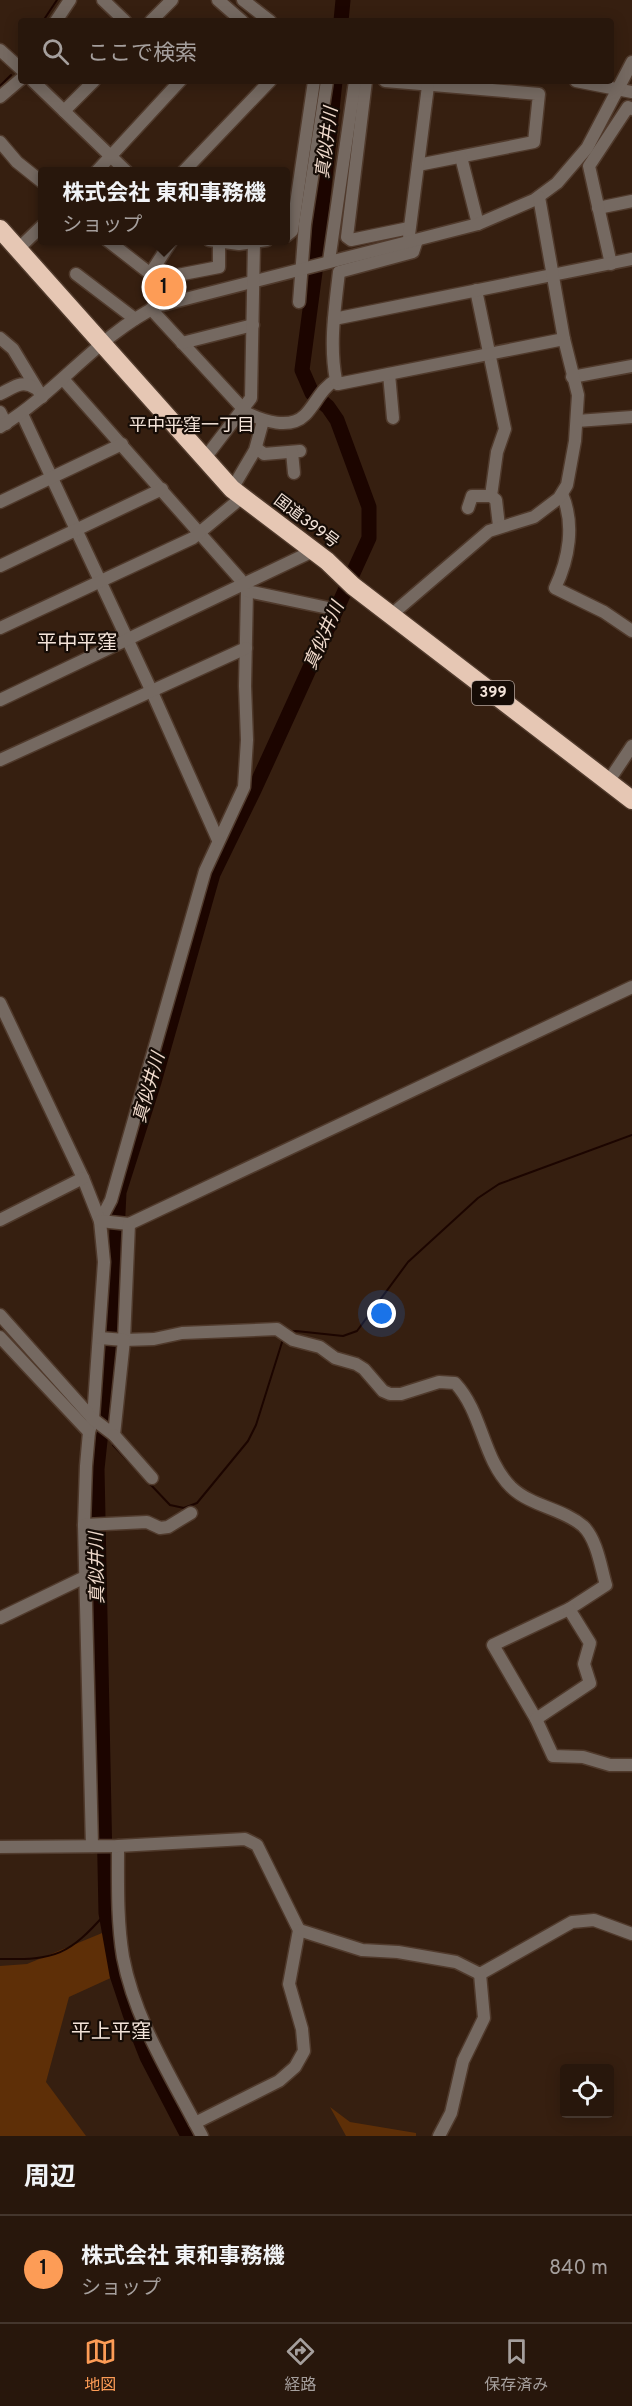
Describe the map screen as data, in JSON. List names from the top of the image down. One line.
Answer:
{"streets":{"highway":["国道399号","399"]},"districts":["平中平窪一丁目","平中平窪","平上平窪"],"water":["真似井川"],"page":{"search":"ここで検索","popup":["株式会社 東和事務機","ショップ"],"pins":"1","heading":"周辺","list":[{"mark":"1","name":"株式会社 東和事務機","note":"ショップ","value":"840 m"}],"nav":["地図","経路","保存済み"]}}
